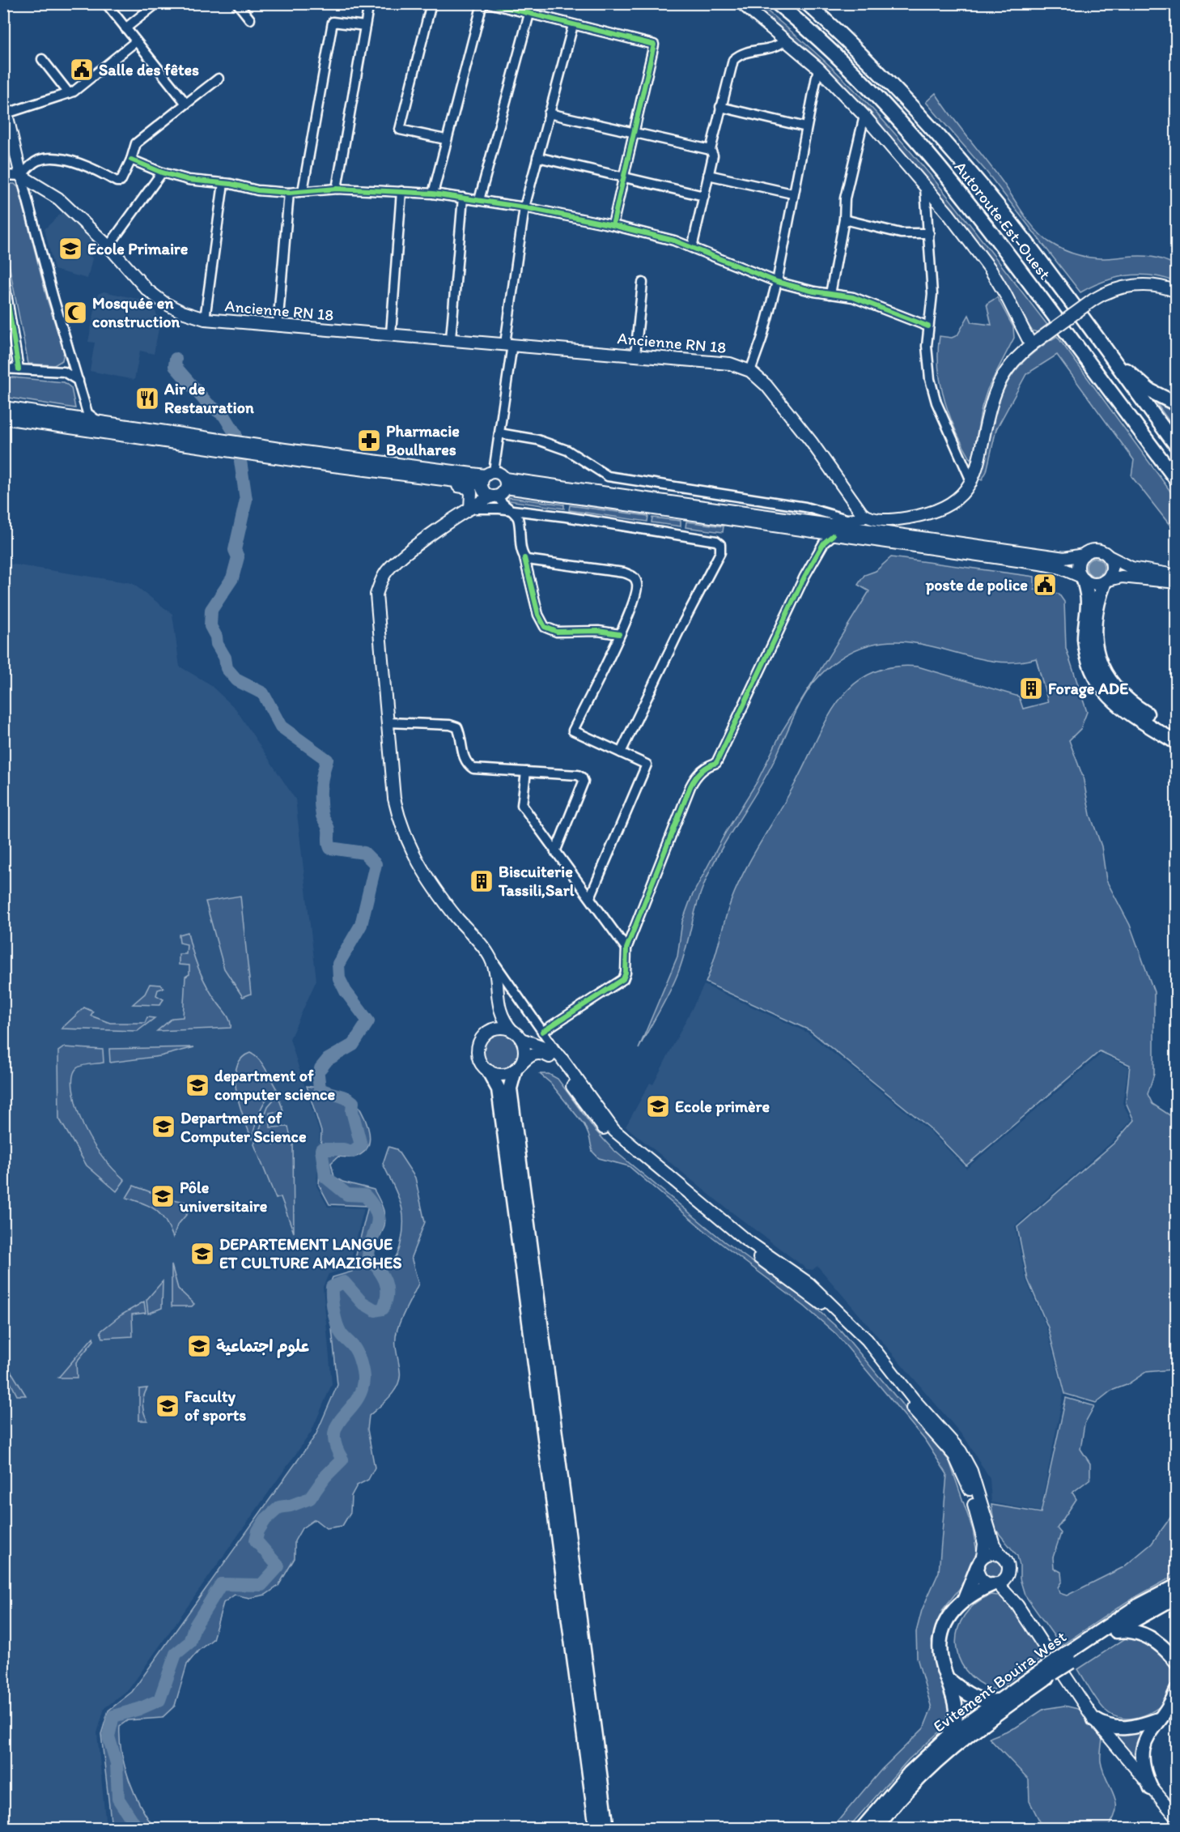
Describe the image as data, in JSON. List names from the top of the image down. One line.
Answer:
{"streets":{"highway":["Autoroute Est-Ouest","Evitement Bouira West"],"main road":["Ancienne RN 18"]},"places":{"public building":["Salle des fêtes","poste de police"],"school or university":["Ecole Primaire","department of computer science","Ecole primère","Department of Computer Science","Pôle universitaire","DEPARTEMENT LANGUE ET CULTURE AMAZIGHES","علوم اجتماعية","Faculty of sports"],"mosque":["Mosquée en construction"],"restaurant":["Air de Restauration"],"pharmacy":["Pharmacie Boulhares"],"building":["Forage ADE","Biscuiterie Tassili,Sarl"]}}
